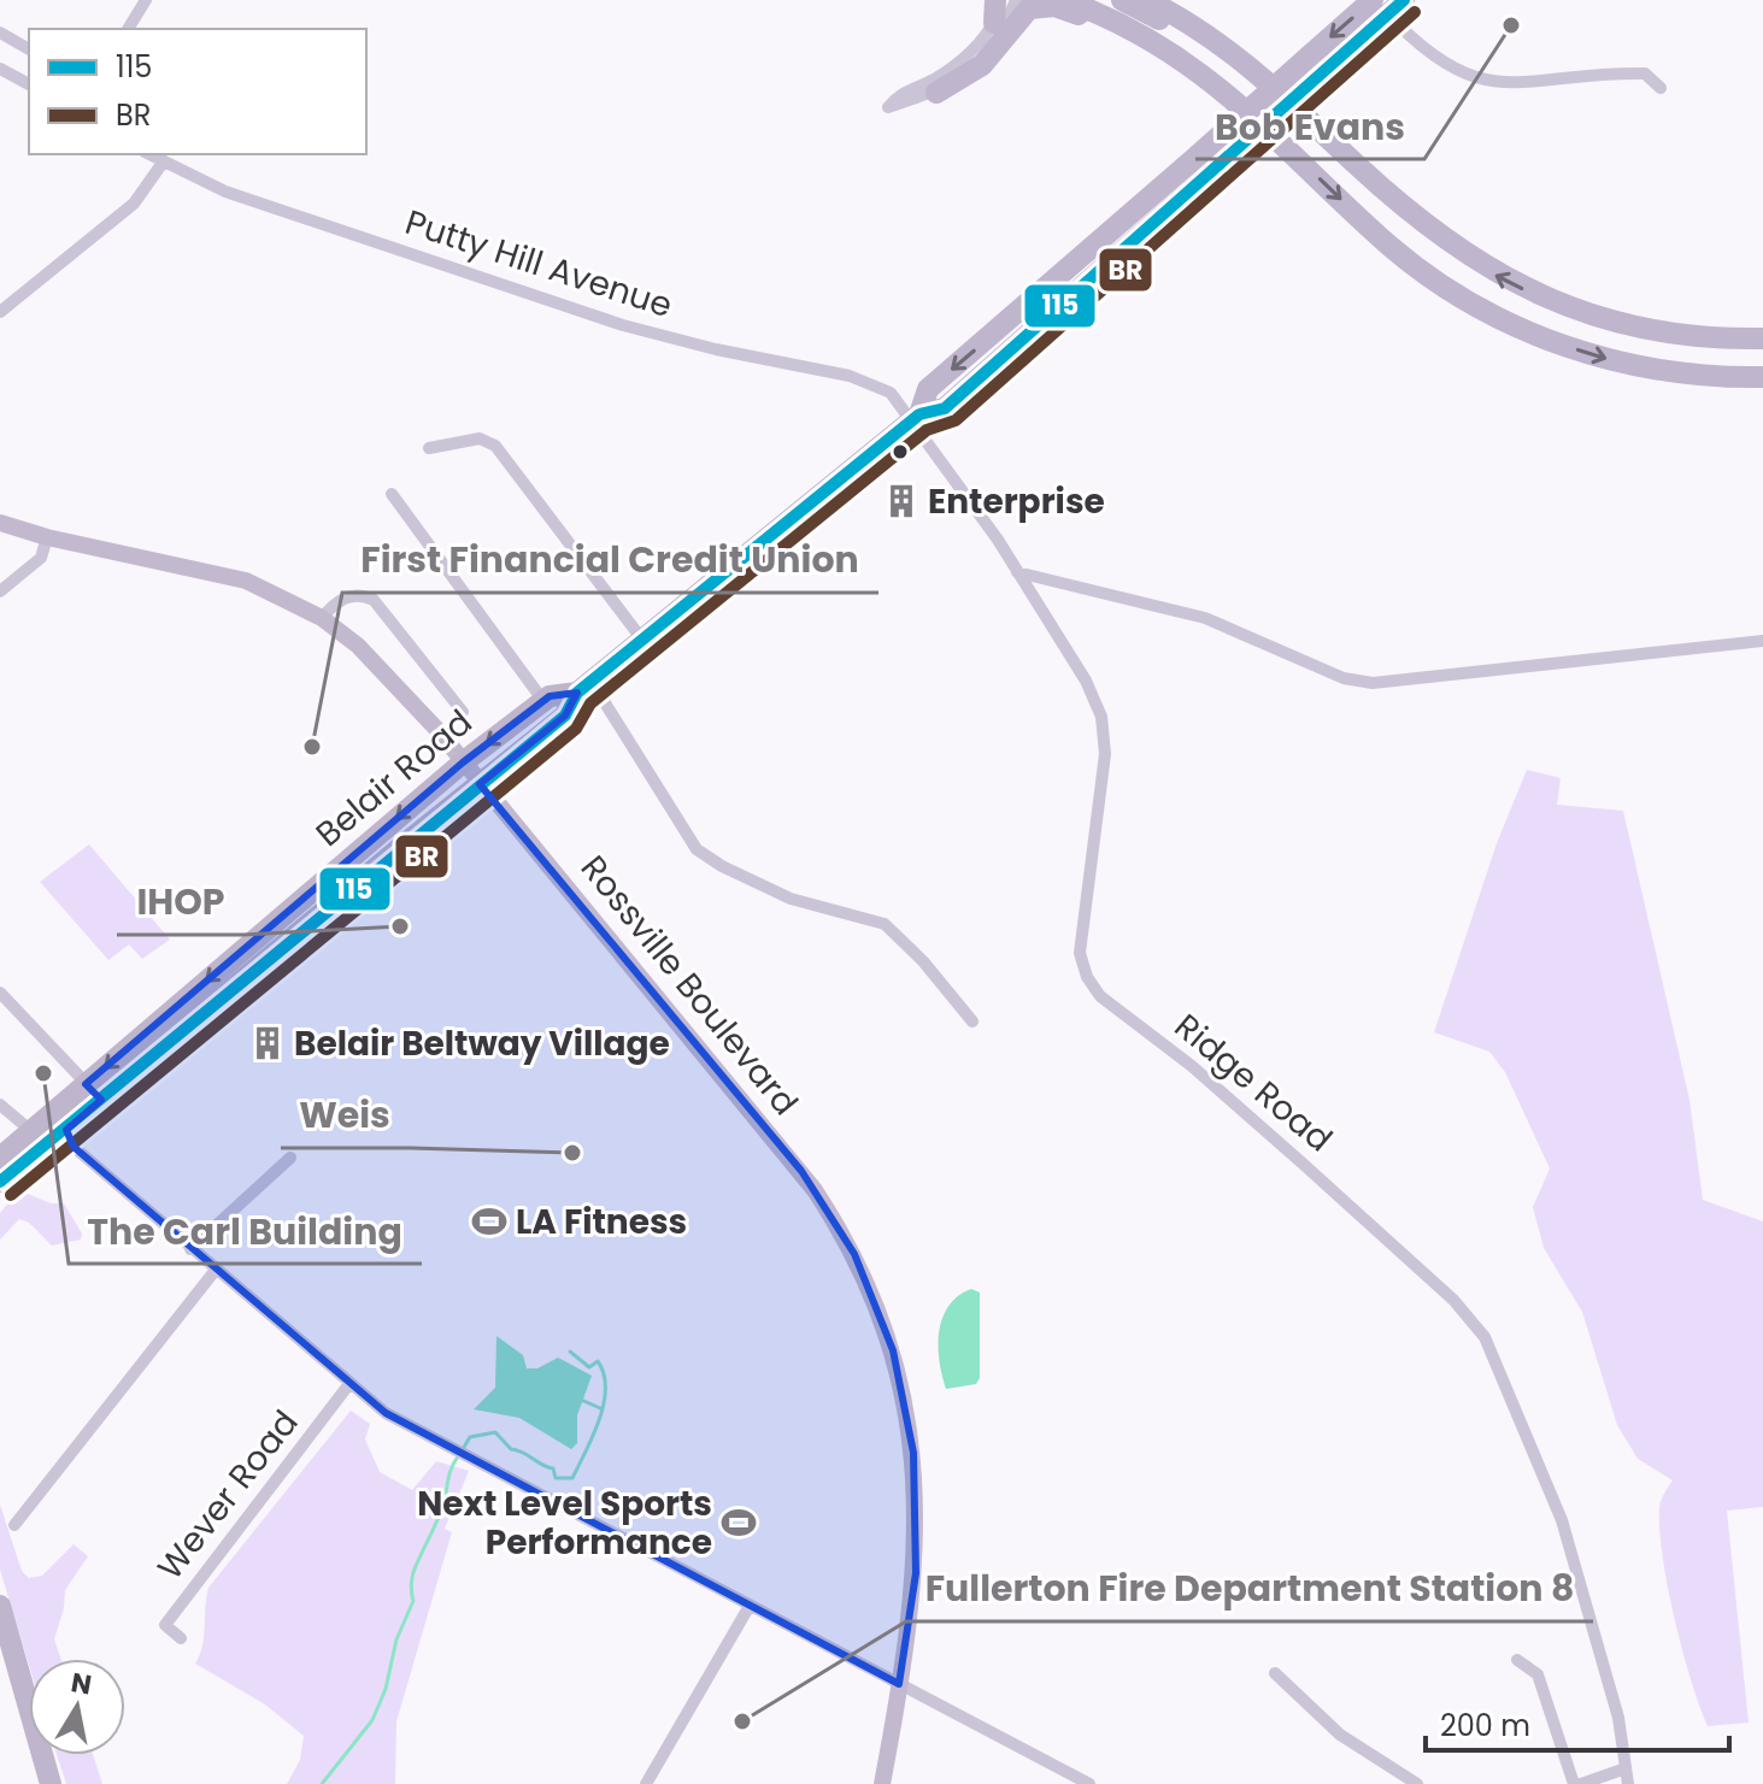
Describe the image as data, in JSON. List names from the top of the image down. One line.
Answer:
{"streets":{"highway":["Belair Road"],"main road":["Rossville Boulevard"],"street":["Putty Hill Avenue","Ridge Road","Wever Road"]},"crossings":[["Putty Hill Avenue","Belair Road"],["Putty Hill Avenue","Ridge Road"],["Belair Road","Rossville Boulevard"],["Belair Road","Ridge Road"]],"places":{"other":["Bob Evans","First Financial Credit Union","IHOP","The Carl Building","Weis","Fullerton Fire Department Station 8"],"building":["Enterprise","Belair Beltway Village"],"sports":["LA Fitness","Next Level Sports Performance"]},"lines":["transit line 115","transit line BR"],"legend":["115","BR"],"scale_bar":"200 m","north":"top"}
